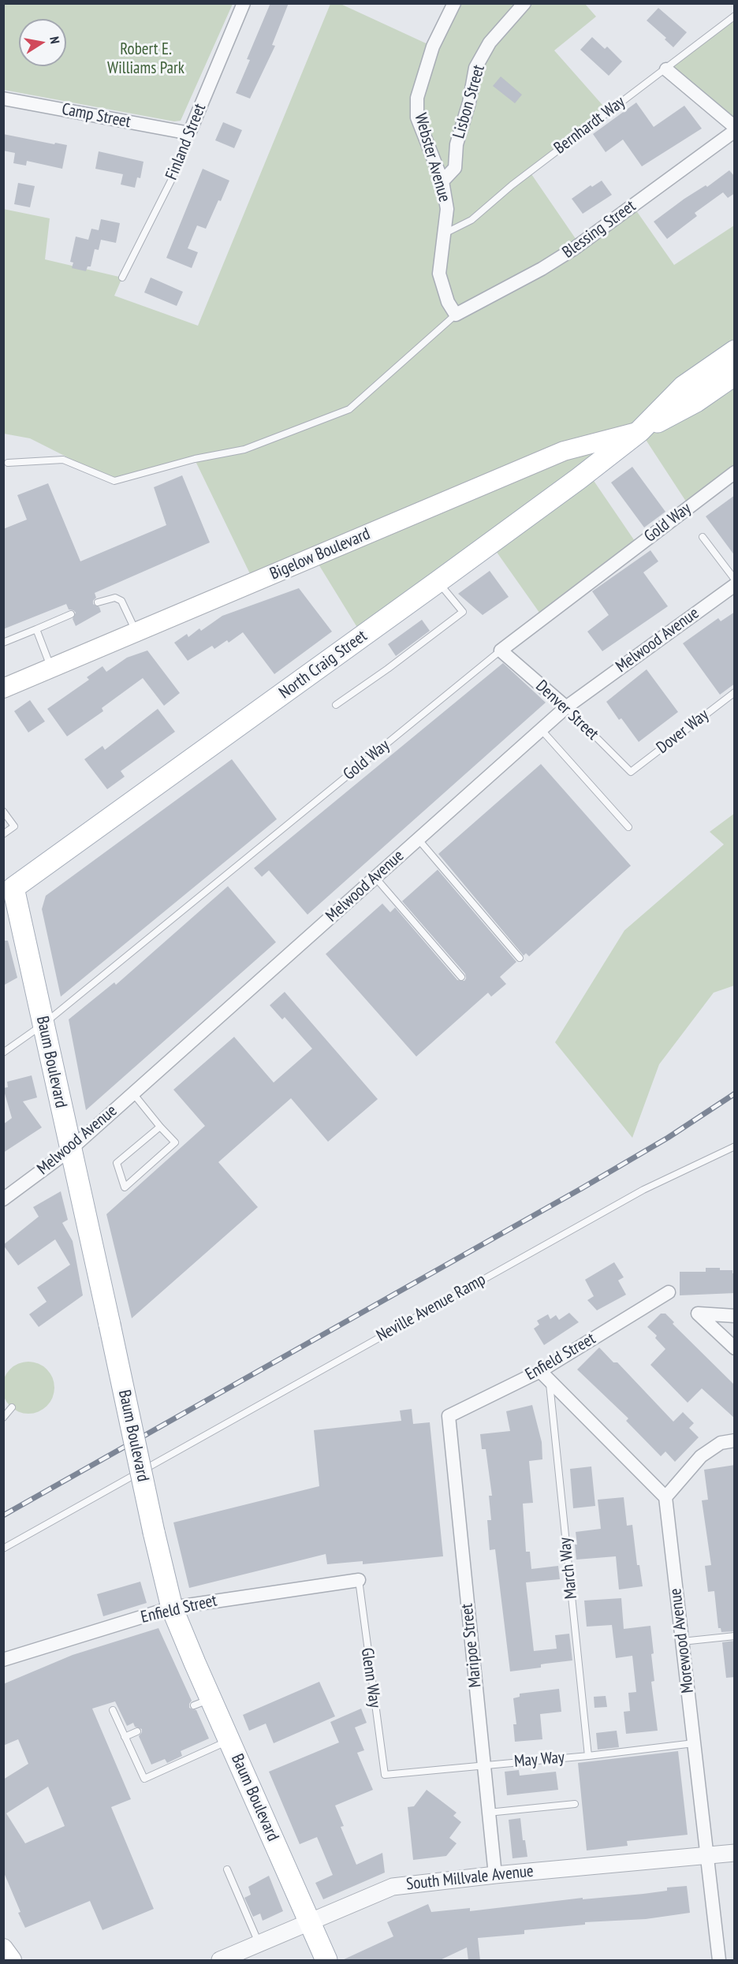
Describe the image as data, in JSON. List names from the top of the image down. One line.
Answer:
{"streets":{"main road":["Bigelow Boulevard","North Craig Street","Baum Boulevard"],"street":["Lisbon Street","Camp Street","Finland Street","Webster Avenue","Blessing Street","Gold Way","Melwood Avenue","Denver Street","Enfield Street","Morewood Avenue","Maripoe Street","South Millvale Avenue"],"lane":["Bernhardt Way","Dover Way","Neville Avenue Ramp","March Way","Glenn Way","May Way"]},"crossings":[["Lisbon Street","Webster Avenue"],["Camp Street","Finland Street"],["Bernhardt Way","Webster Avenue"],["Webster Avenue","Blessing Street"],["Gold Way","Denver Street"],["Gold Way","Baum Boulevard"],["Bigelow Boulevard","North Craig Street"],["Melwood Avenue","Denver Street"],["Melwood Avenue","Baum Boulevard"],["North Craig Street","Baum Boulevard"],["Denver Street","Dover Way"],["Baum Boulevard","Enfield Street"],["Baum Boulevard","South Millvale Avenue"],["Enfield Street","Maripoe Street"],["Enfield Street","Glenn Way"],["March Way","May Way"],["Morewood Avenue","May Way"],["Morewood Avenue","South Millvale Avenue"],["Maripoe Street","May Way"],["Maripoe Street","South Millvale Avenue"],["Glenn Way","May Way"]],"parks":["Robert E. Williams Park"],"north":"right"}
